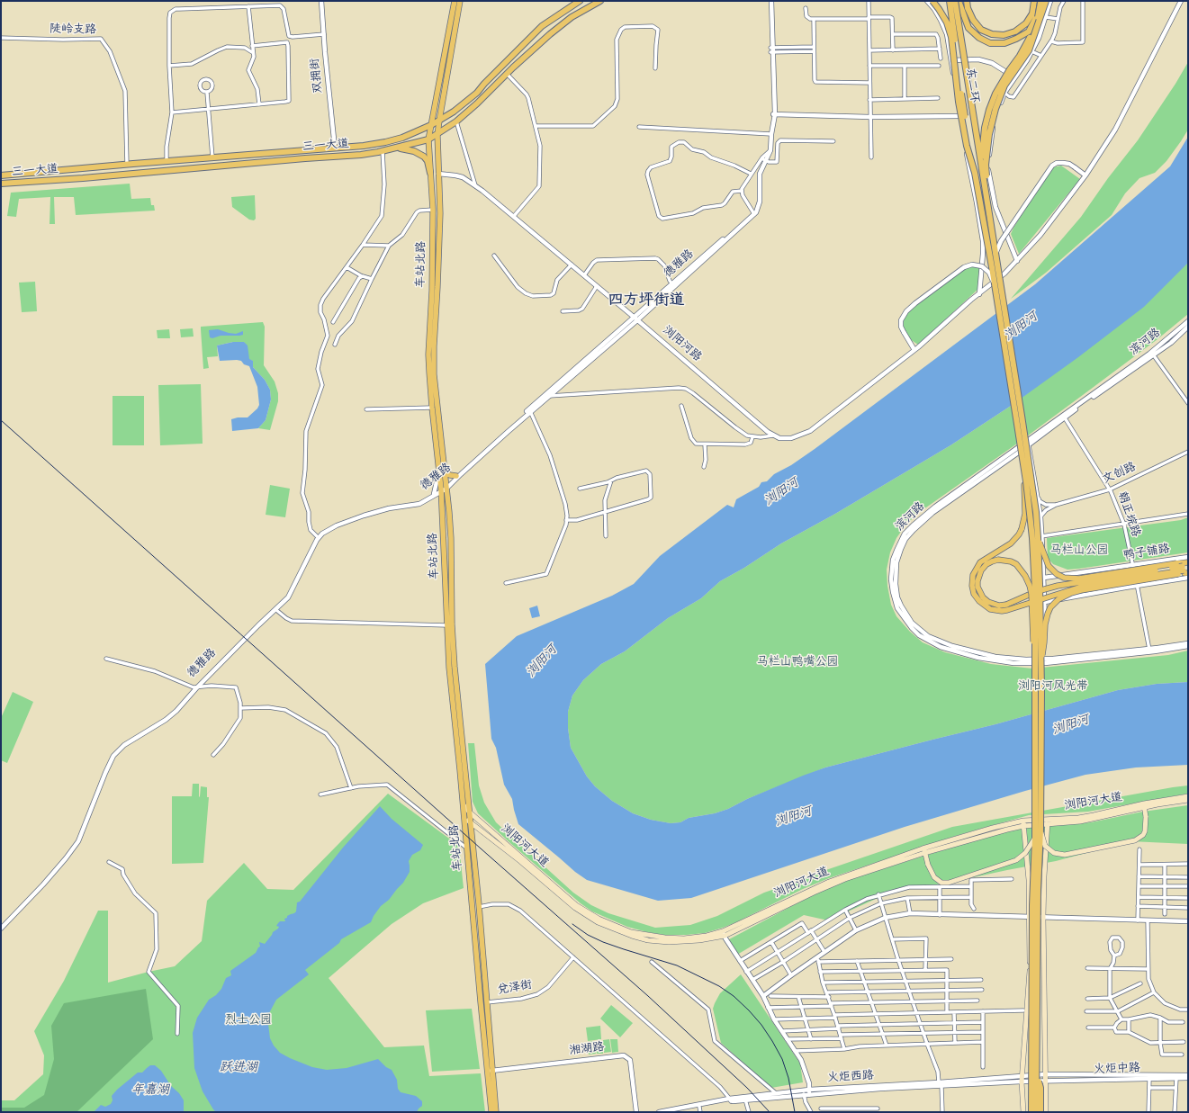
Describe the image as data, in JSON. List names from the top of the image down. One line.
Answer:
{"streets":{"highway":["东二环","三一大道"],"main road":["车站北路","鸭子铺路","浏阳河大道"],"street":["陡岭支路","双拥街","德雅路","滨河路","浏阳河路","文创路","朝正垸路","兑泽街","湘湖路","火炬中路","火炬西路"]},"crossings":[["陡岭支路","三一大道"],["双拥街","三一大道"],["三一大道","车站北路"],["车站北路","德雅路"],["车站北路","浏阳河路"],["车站北路","浏阳河大道"],["车站北路","兑泽街"],["车站北路","湘湖路"],["德雅路","浏阳河路"],["滨河路","朝正垸路"],["文创路","朝正垸路"],["朝正垸路","鸭子铺路"],["火炬中路","火炬西路"]],"districts":["四方坪街道"],"water":["浏阳河","跃进湖","年嘉湖"],"parks":["马栏山公园","马栏山鸭嘴公园","浏阳河风光带","烈士公园"]}
